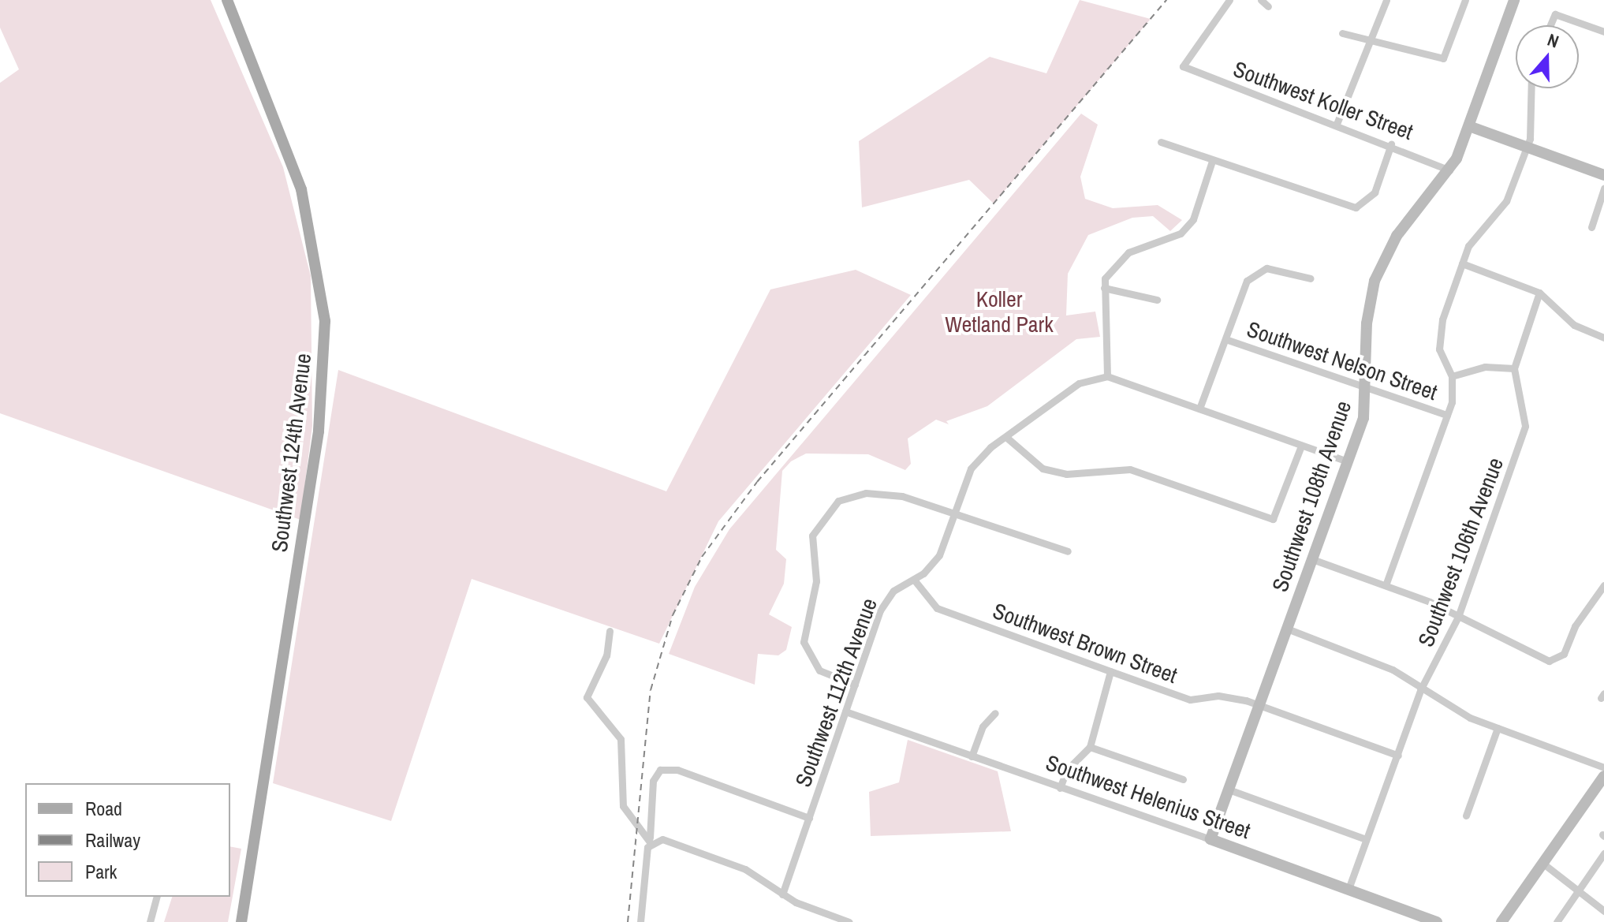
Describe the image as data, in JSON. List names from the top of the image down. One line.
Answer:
{"streets":{"main road":["Southwest 124th Avenue"],"street":["Southwest Koller Street","Southwest Nelson Street","Southwest 108th Avenue","Southwest 106th Avenue","Southwest Brown Street","Southwest 112th Avenue","Southwest Helenius Street"]},"crossings":[["Southwest Koller Street","Southwest 108th Avenue"],["Southwest Nelson Street","Southwest 108th Avenue"],["Southwest 108th Avenue","Southwest Brown Street"],["Southwest 108th Avenue","Southwest Helenius Street"],["Southwest 106th Avenue","Southwest Brown Street"],["Southwest 106th Avenue","Southwest Helenius Street"],["Southwest Brown Street","Southwest 112th Avenue"],["Southwest 112th Avenue","Southwest Helenius Street"]],"parks":["Koller Wetland Park"],"legend":["Road","Railway","Park"],"north":"top"}
